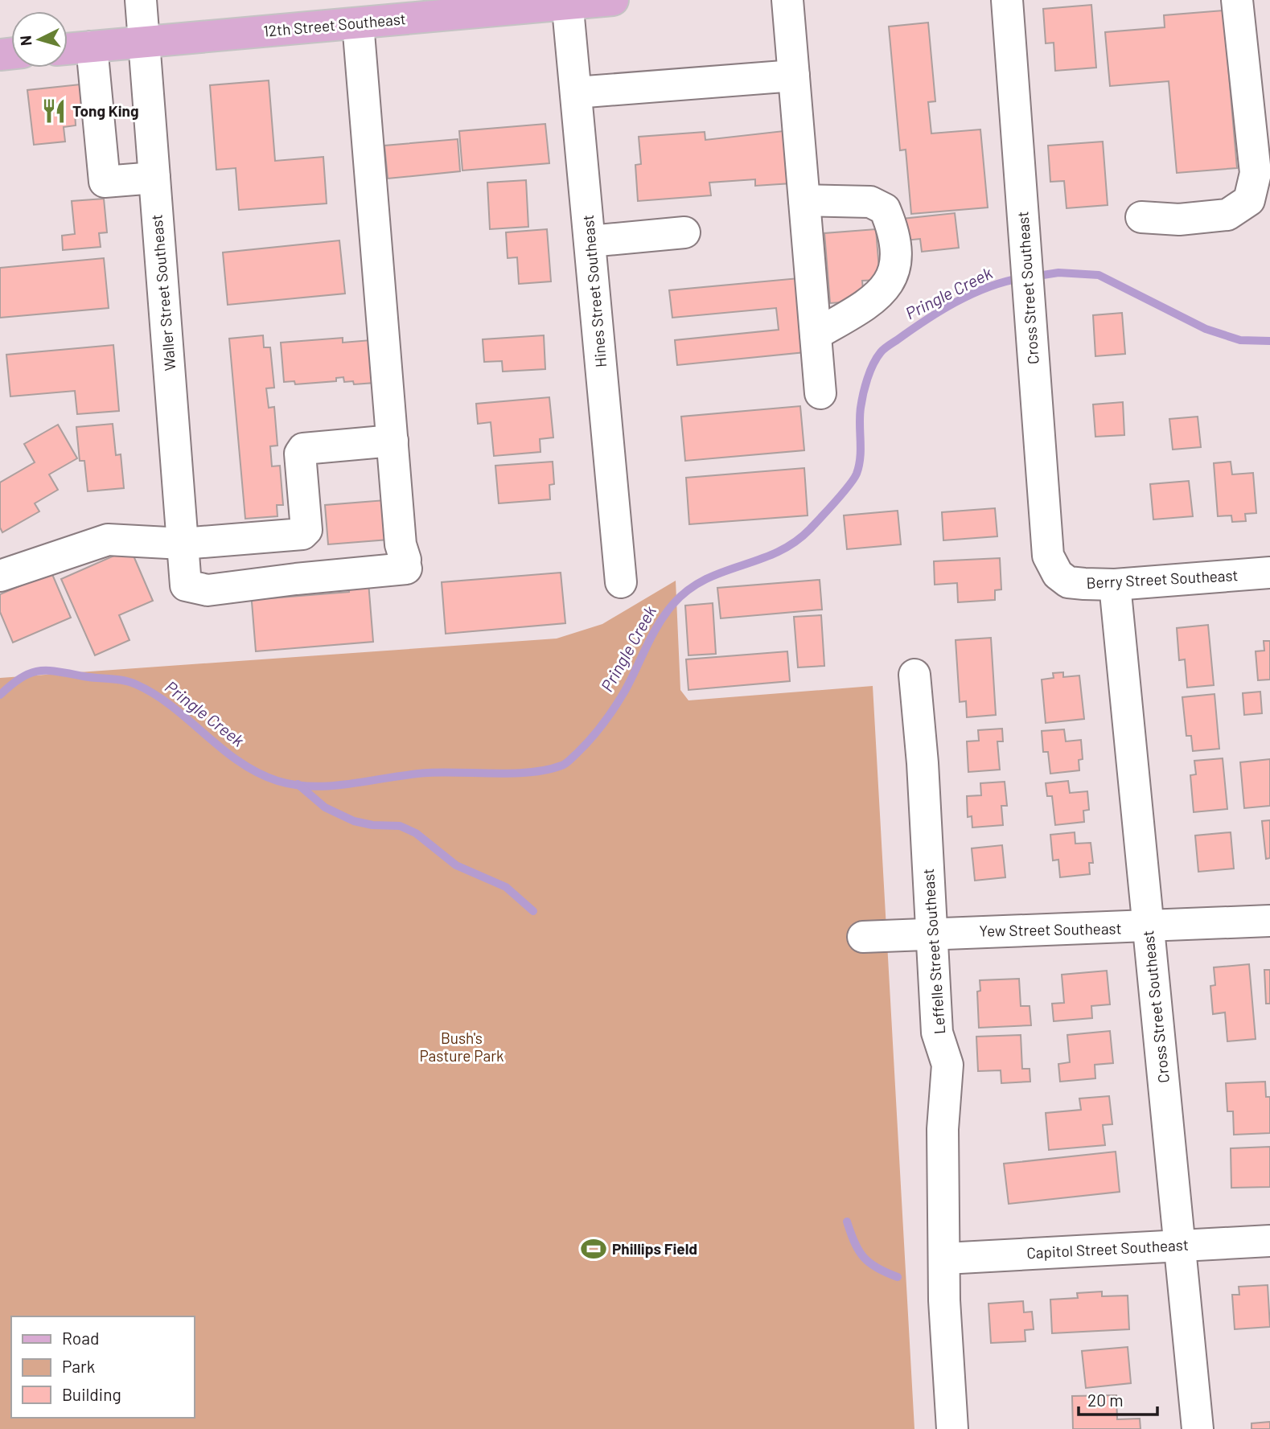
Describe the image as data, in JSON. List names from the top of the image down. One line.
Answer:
{"streets":{"main road":["12th Street Southeast"],"street":["Cross Street Southeast","Hines Street Southeast","Waller Street Southeast","Berry Street Southeast","Yew Street Southeast","Leffelle Street Southeast","Capitol Street Southeast"]},"crossings":[["12th Street Southeast","Hines Street Southeast"],["12th Street Southeast","Waller Street Southeast"],["Cross Street Southeast","Berry Street Southeast"],["Cross Street Southeast","Yew Street Southeast"],["Cross Street Southeast","Capitol Street Southeast"],["Yew Street Southeast","Leffelle Street Southeast"],["Leffelle Street Southeast","Capitol Street Southeast"]],"water":["Pringle Creek"],"parks":["Bush's Pasture Park"],"places":{"restaurant":["Tong King"],"sports":["Phillips Field"]},"legend":["Road","Park","Building"],"scale_bar":"20 m","north":"left"}
